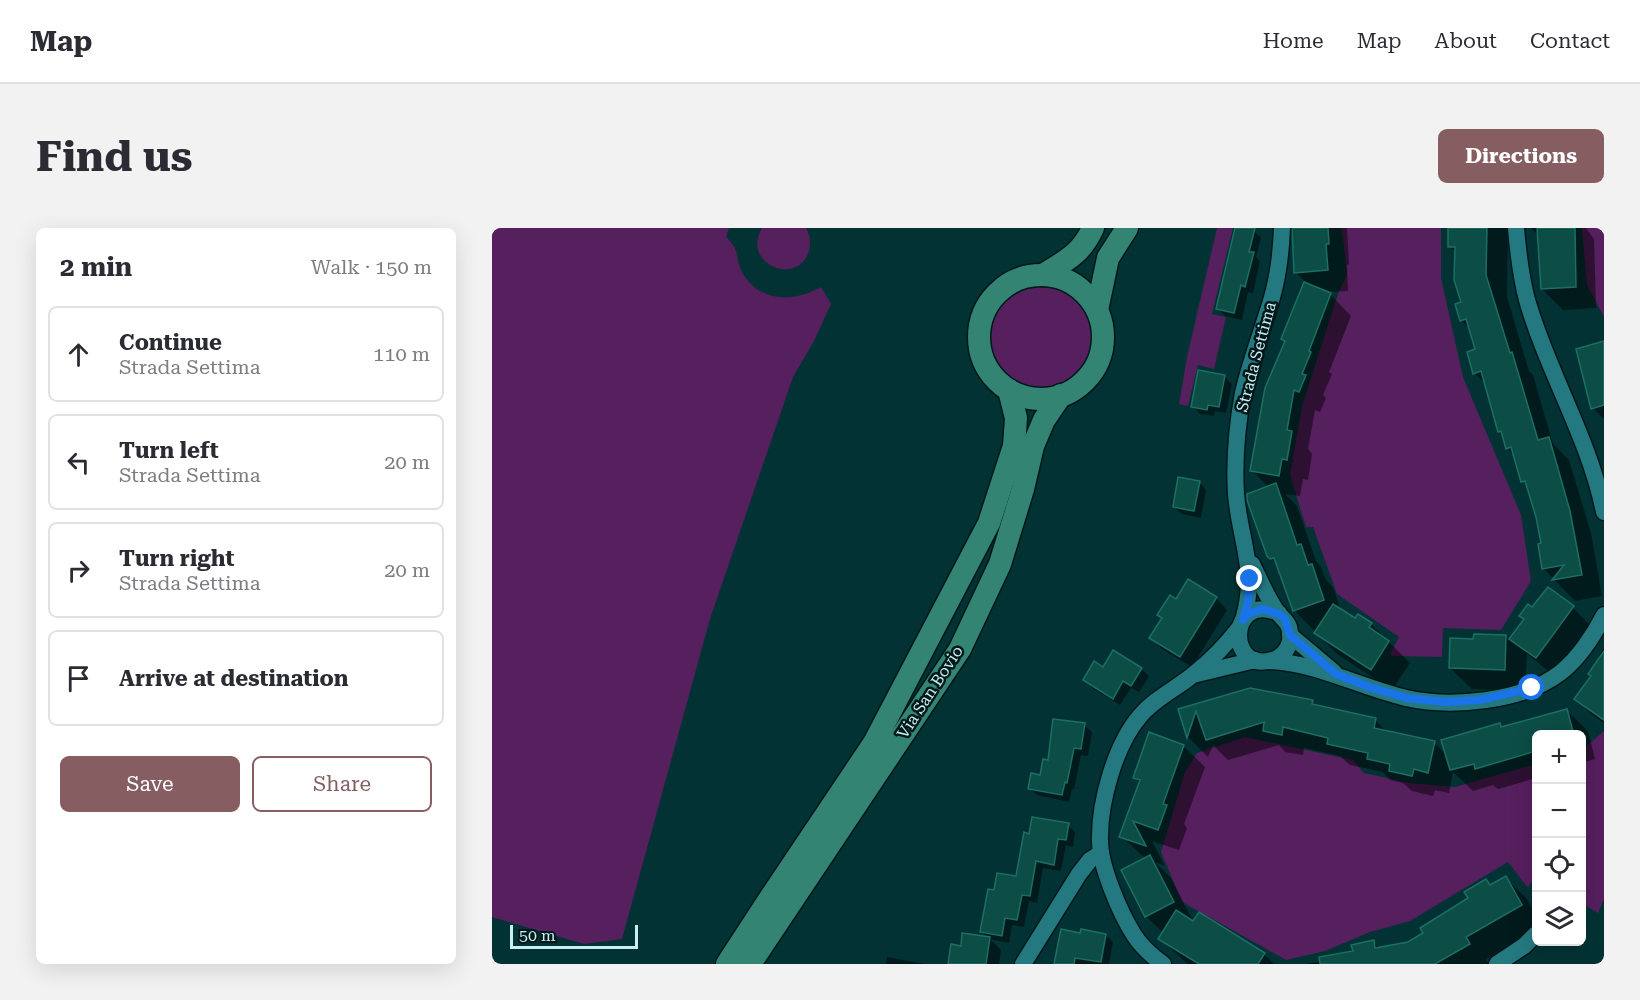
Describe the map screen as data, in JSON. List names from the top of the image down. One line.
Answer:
{"streets":{"main road":["Via San Bovio"],"street":["Strada Settima"]},"scale_bar":"50 m","page":{"header":"Map","nav":["Home","Map","About","Contact"],"buttons":["Directions",["Save","Share"]],"title":"Find us","heading":["2 min","Walk · 150 m"],"list":[["Continue","Strada Settima","110 m"],["Turn left","Strada Settima","20 m"],["Turn right","Strada Settima","20 m"],"Arrive at destination"],"map_buttons":["+","−"],"scale":"50 m"}}
